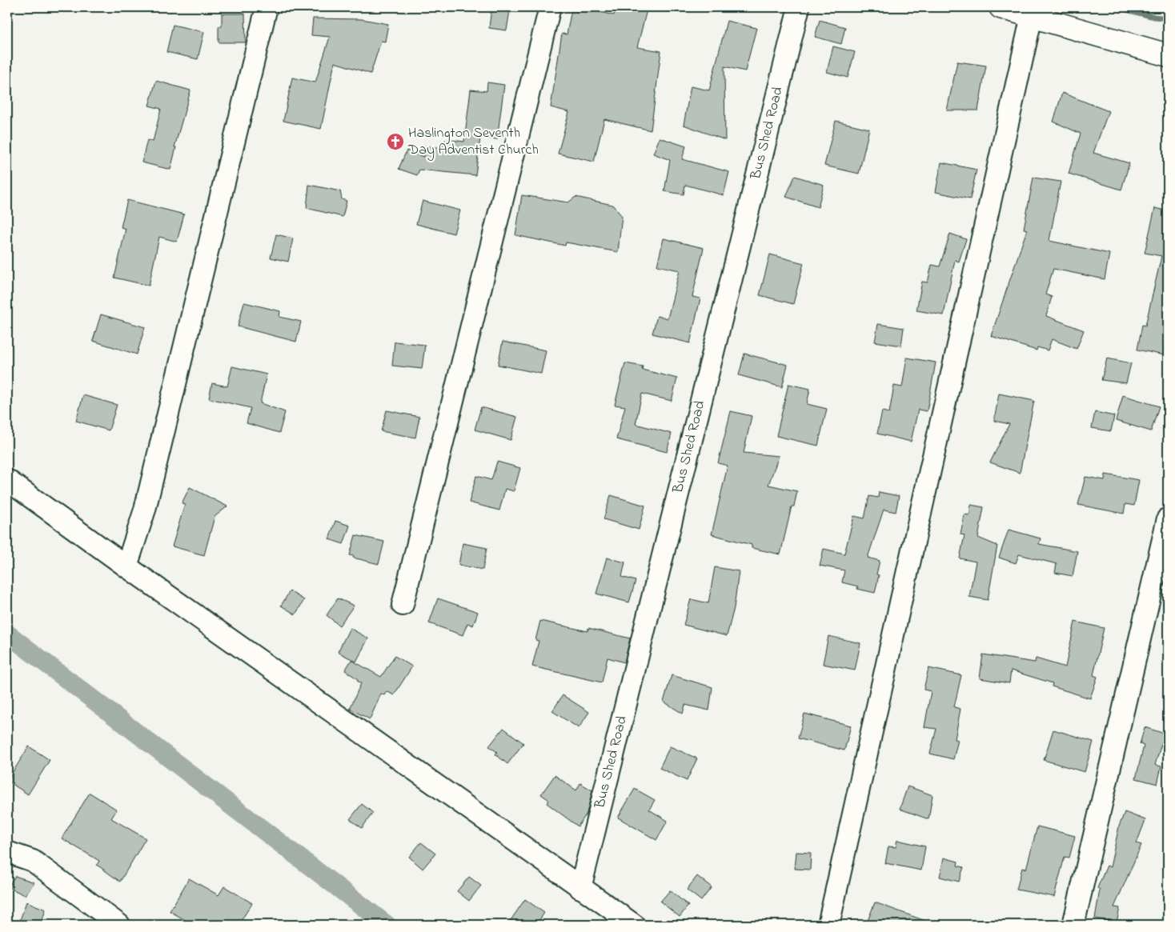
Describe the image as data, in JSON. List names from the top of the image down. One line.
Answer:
{"streets":{"street":["Bus Shed Road"]},"places":{"church":["Haslington Seventh Day Adventist Church"]}}
